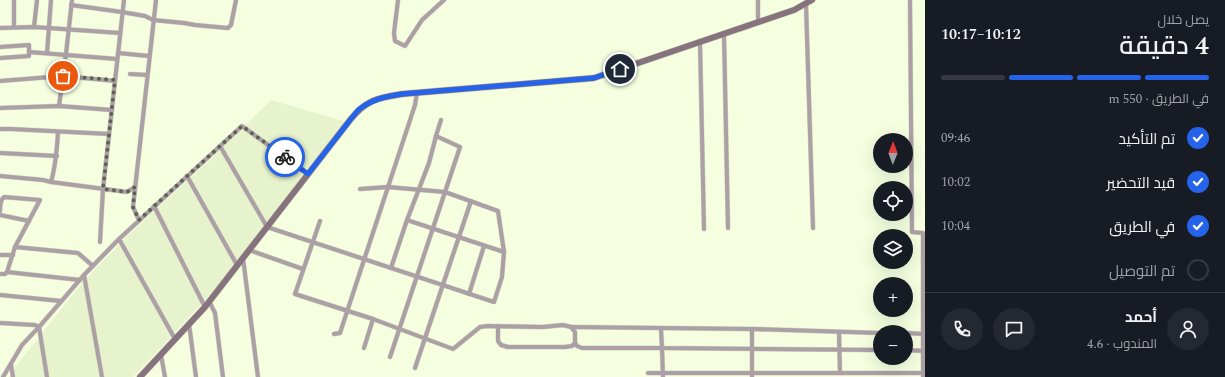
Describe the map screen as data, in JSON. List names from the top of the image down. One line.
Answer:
{"north":"top","page":{"heading":["4 دقيقة","يصل خلال","10:12–10:17"],"panel":["أحمد","المندوب · 4.6"],"bar":"في الطريق · 550 m","list":[["تم التأكيد","09:46"],["قيد التحضير","10:02"],["في الطريق","10:04"],"تم التوصيل"],"map_buttons":["+","−"]}}
